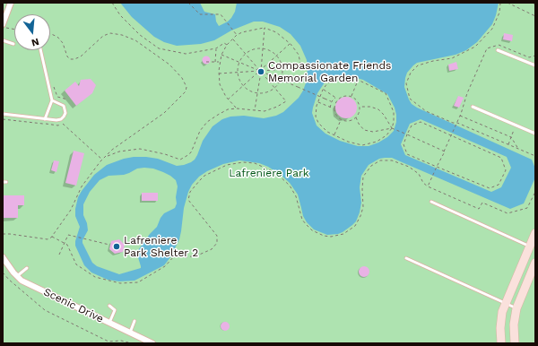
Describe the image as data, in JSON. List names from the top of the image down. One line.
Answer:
{"streets":{"street":["Scenic Drive"]},"parks":["Lafreniere Park"],"places":["Compassionate Friends Memorial Garden","Lafreniere Park Shelter 2"],"north":"bottom"}
